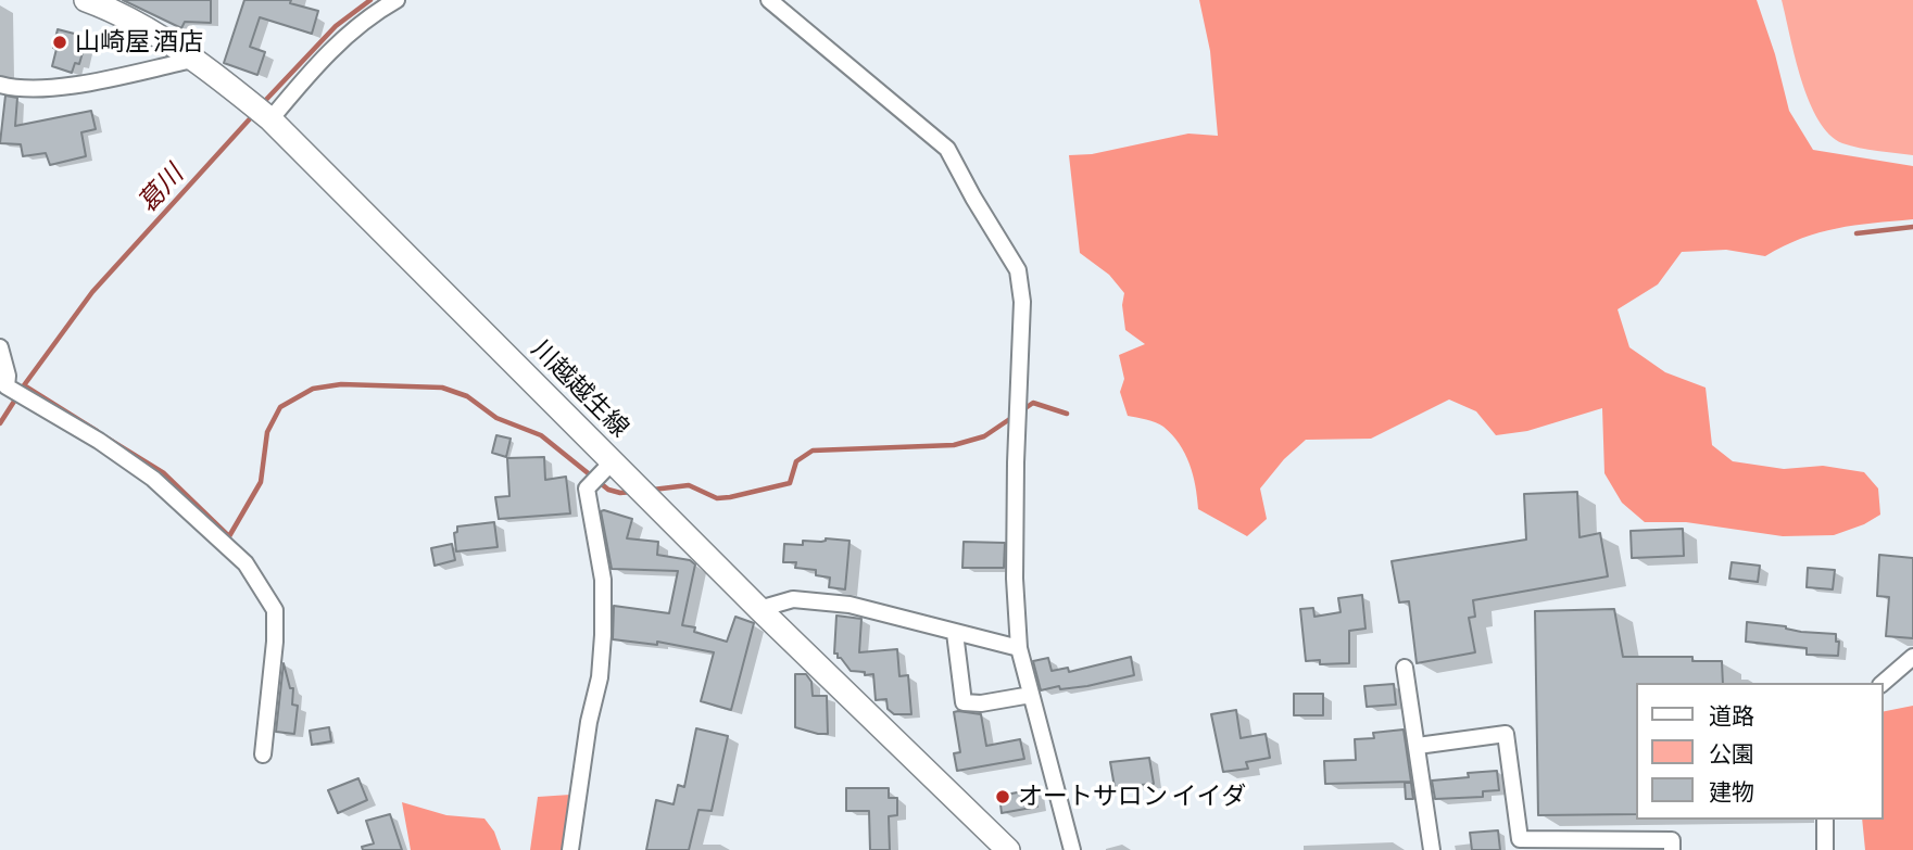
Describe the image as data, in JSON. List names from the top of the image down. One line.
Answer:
{"streets":{"main road":["川越越生線"]},"water":["葛川"],"places":["山崎屋 酒店","オートサロン イイダ"],"legend":["道路","公園","建物"]}
